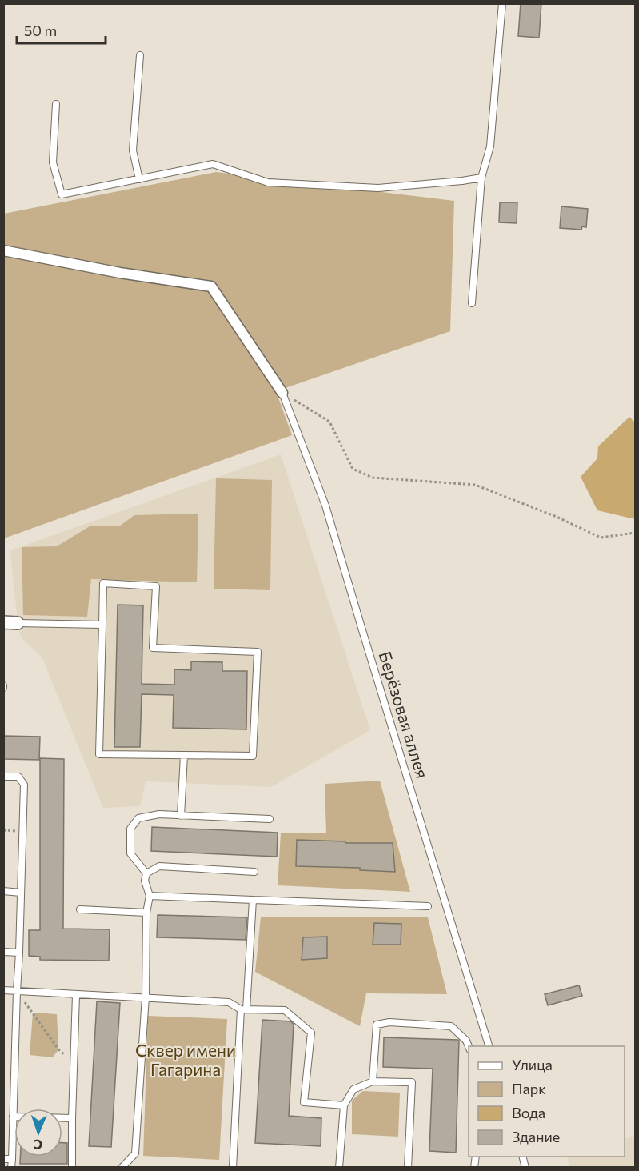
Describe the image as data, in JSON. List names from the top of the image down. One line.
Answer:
{"streets":{"lane":["Берёзовая аллея"]},"parks":["Сквер имени Гагарина"],"legend":["Улица","Парк","Вода","Здание"],"scale_bar":"50 m","north":"bottom"}
